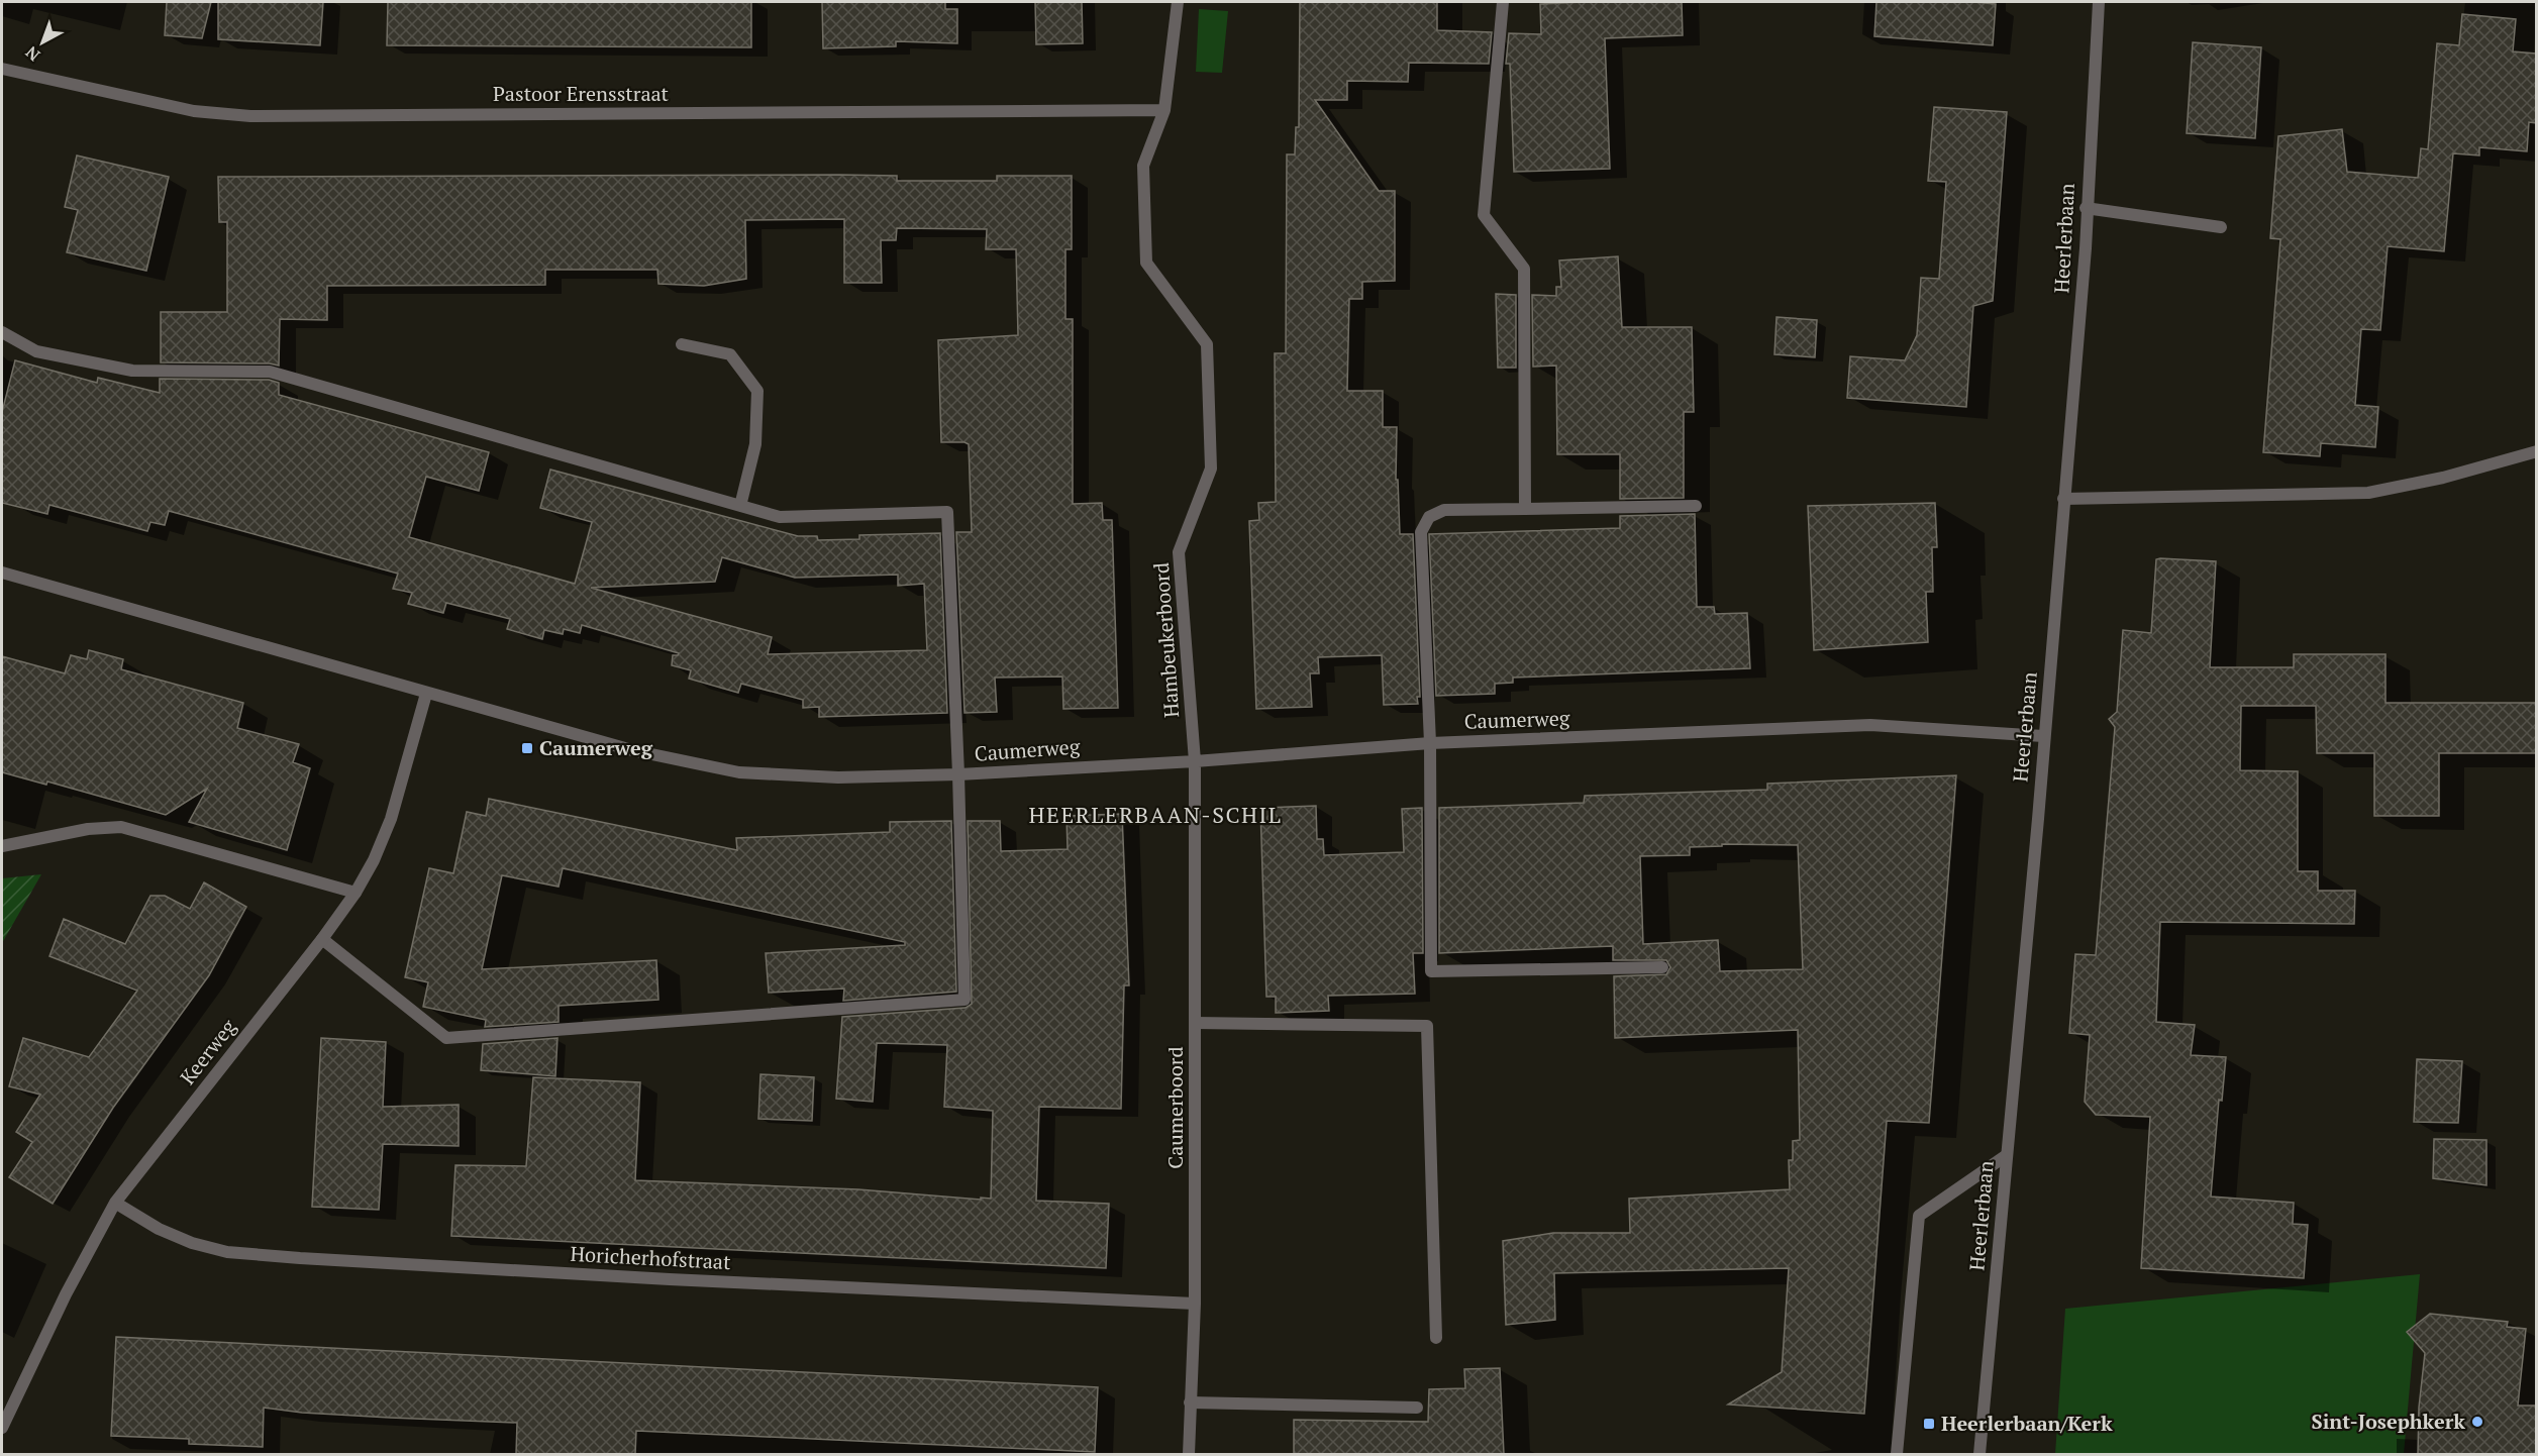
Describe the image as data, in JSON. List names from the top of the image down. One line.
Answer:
{"streets":{"street":["Pastoor Erensstraat","Heerlerbaan","Hambeukerboord","Caumerweg","Keerweg","Caumerboord","Horicherhofstraat"]},"crossings":[["Pastoor Erensstraat","Hambeukerboord"],["Heerlerbaan","Caumerweg"],["Hambeukerboord","Caumerweg"],["Hambeukerboord","Caumerboord"],["Caumerweg","Keerweg"],["Caumerweg","Caumerboord"],["Keerweg","Horicherhofstraat"],["Caumerboord","Horicherhofstraat"]],"districts":["HEERLERBAAN-SCHIL"],"places":{"transit":["Caumerweg","Heerlerbaan/Kerk"],"other":["Sint-Josephkerk"]},"north":"bottom left"}
